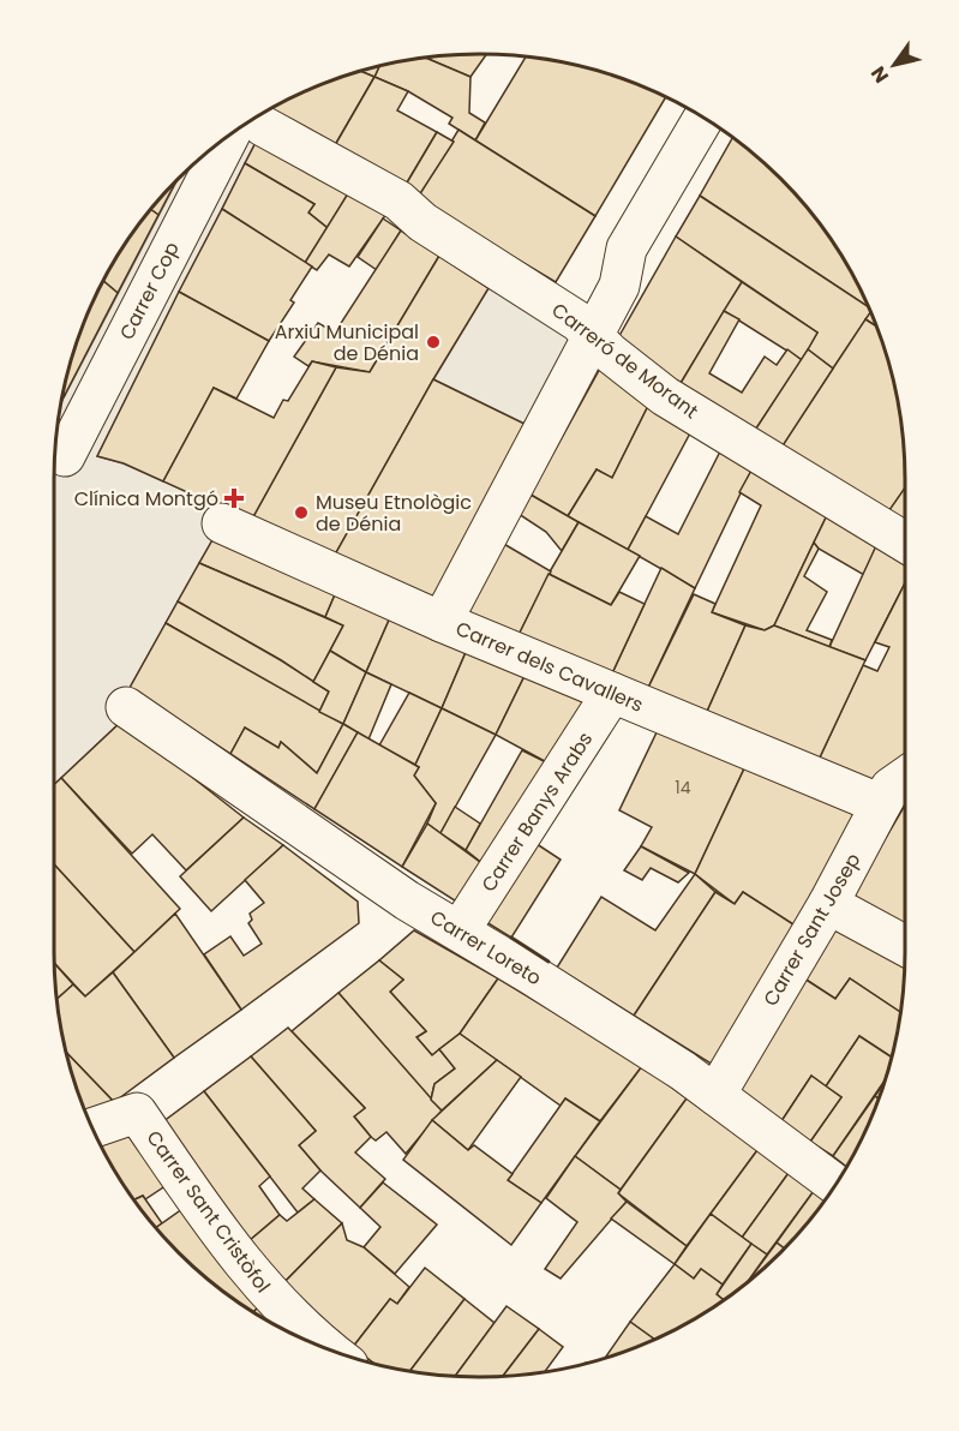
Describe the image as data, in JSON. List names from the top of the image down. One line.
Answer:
{"streets":{"street":["Carrer Cop","Carreró de Morant","Carrer dels Cavallers","Carrer Banys Arabs","Carrer Sant Josep","Carrer Loreto","Carrer Sant Cristòfol"]},"crossings":[["Carrer Cop","Carreró de Morant"],["Carrer dels Cavallers","Carrer Banys Arabs"],["Carrer dels Cavallers","Carrer Sant Josep"],["Carrer Banys Arabs","Carrer Loreto"],["Carrer Sant Josep","Carrer Loreto"]],"places":{"other":["Arxiu Municipal de Dénia","Museu Etnològic de Dénia"],"health":["Clínica Montgó"]},"house_numbers":["14"],"north":"bottom left"}
